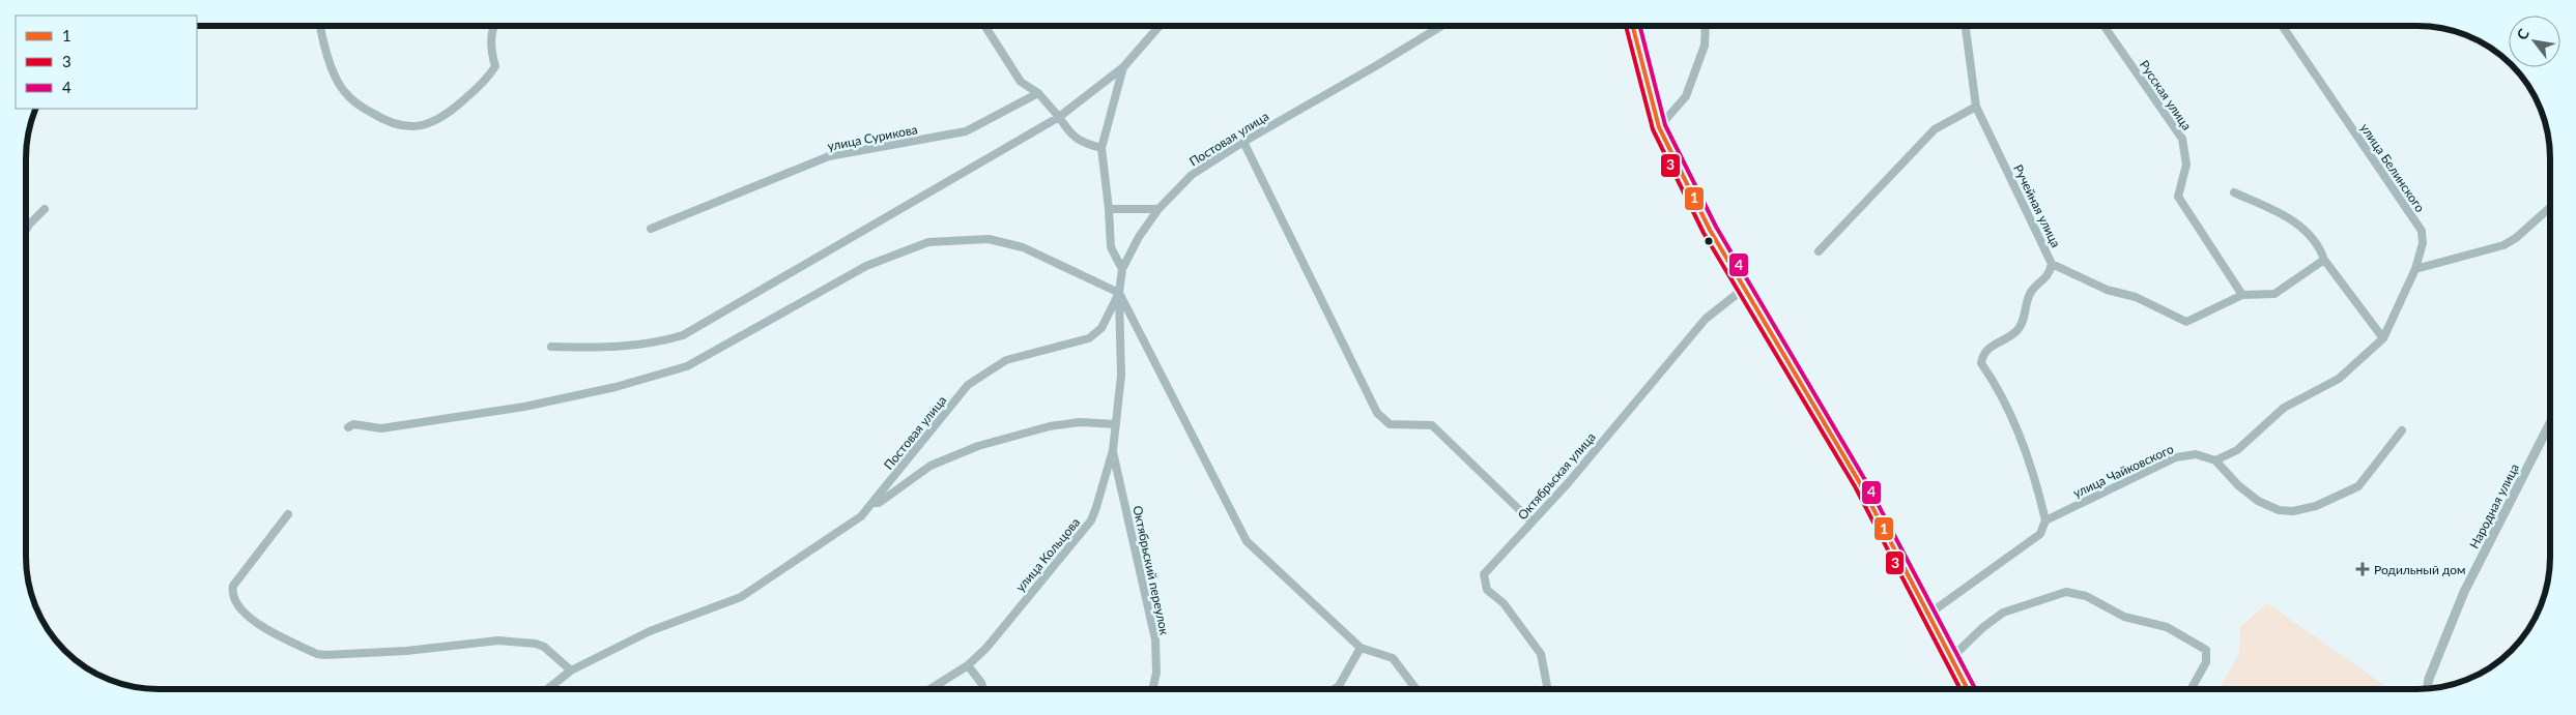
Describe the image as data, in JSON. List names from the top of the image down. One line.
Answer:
{"streets":{"street":["Русская улица","улица Сурикова","Постовая улица","улица Белинского","Ручейная улица","улица Чайковского","Октябрьская улица","Народная улица","улица Кольцова","Октябрьский переулок"]},"crossings":[["Постовая улица","улица Кольцова"],["Ручейная улица","улица Чайковского"],["улица Кольцова","Октябрьский переулок"]],"places":{"health":["Родильный дом"]},"lines":["transit line 1","transit line 3","transit line 4"],"legend":["1","3","4"],"north":"top left"}
